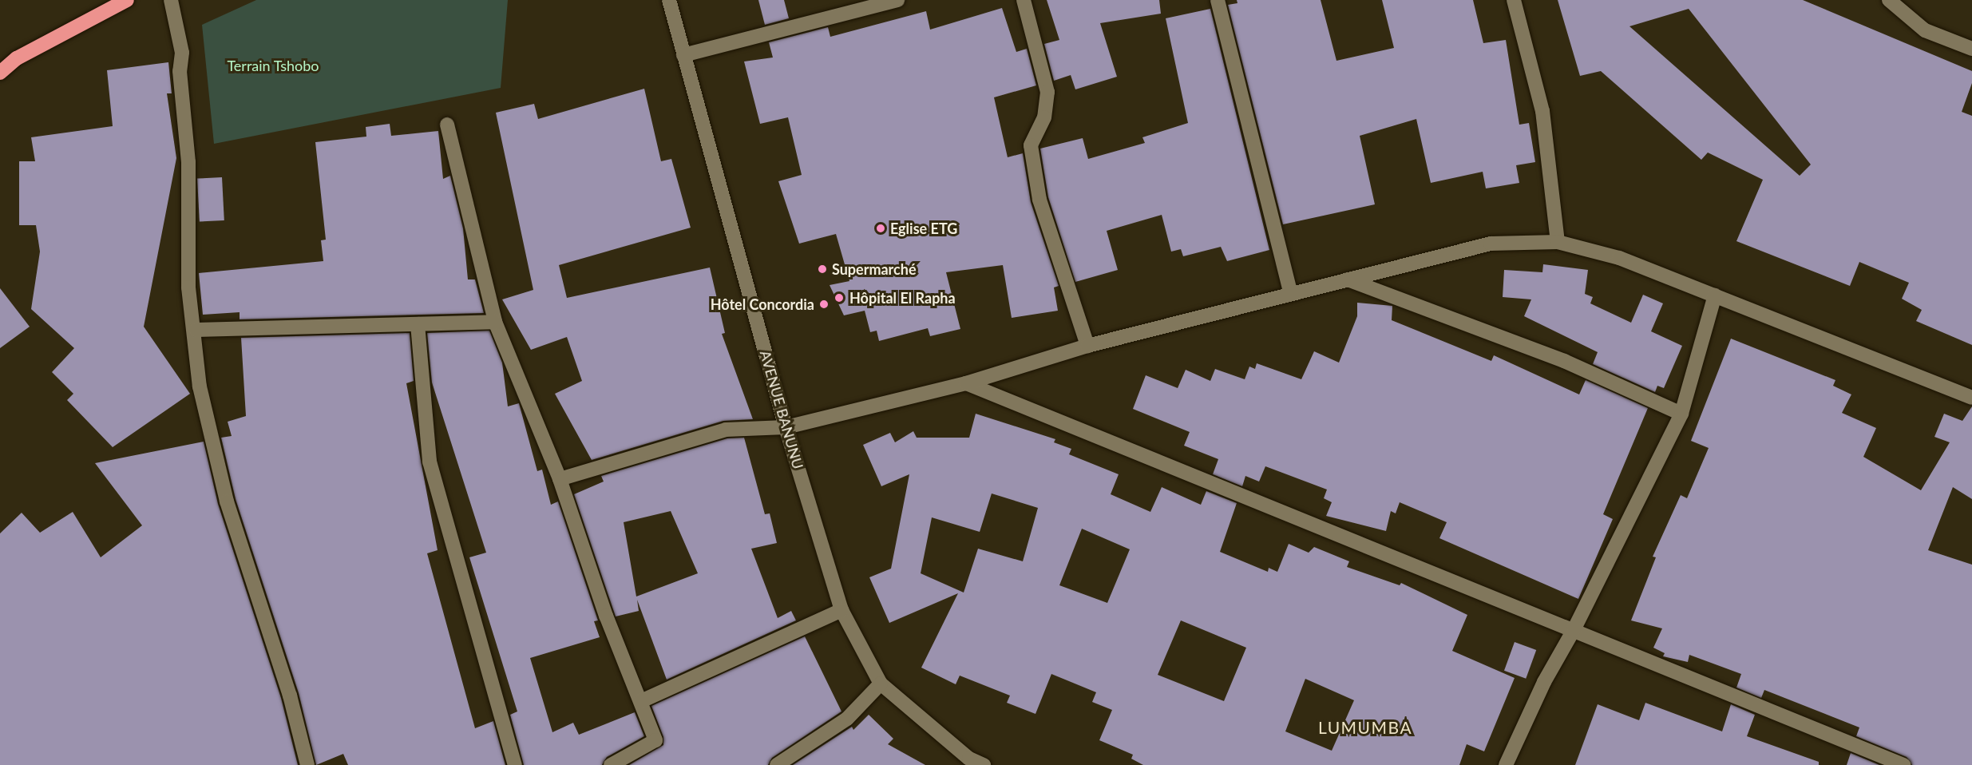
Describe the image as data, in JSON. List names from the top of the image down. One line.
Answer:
{"streets":{"street":["AVENUE BANUNU"]},"districts":["LUMUMBA"],"parks":["Terrain Tshobo"],"places":["Eglise ETG","Supermarché","Hôpital El Rapha","Hôtel Concordia"]}
